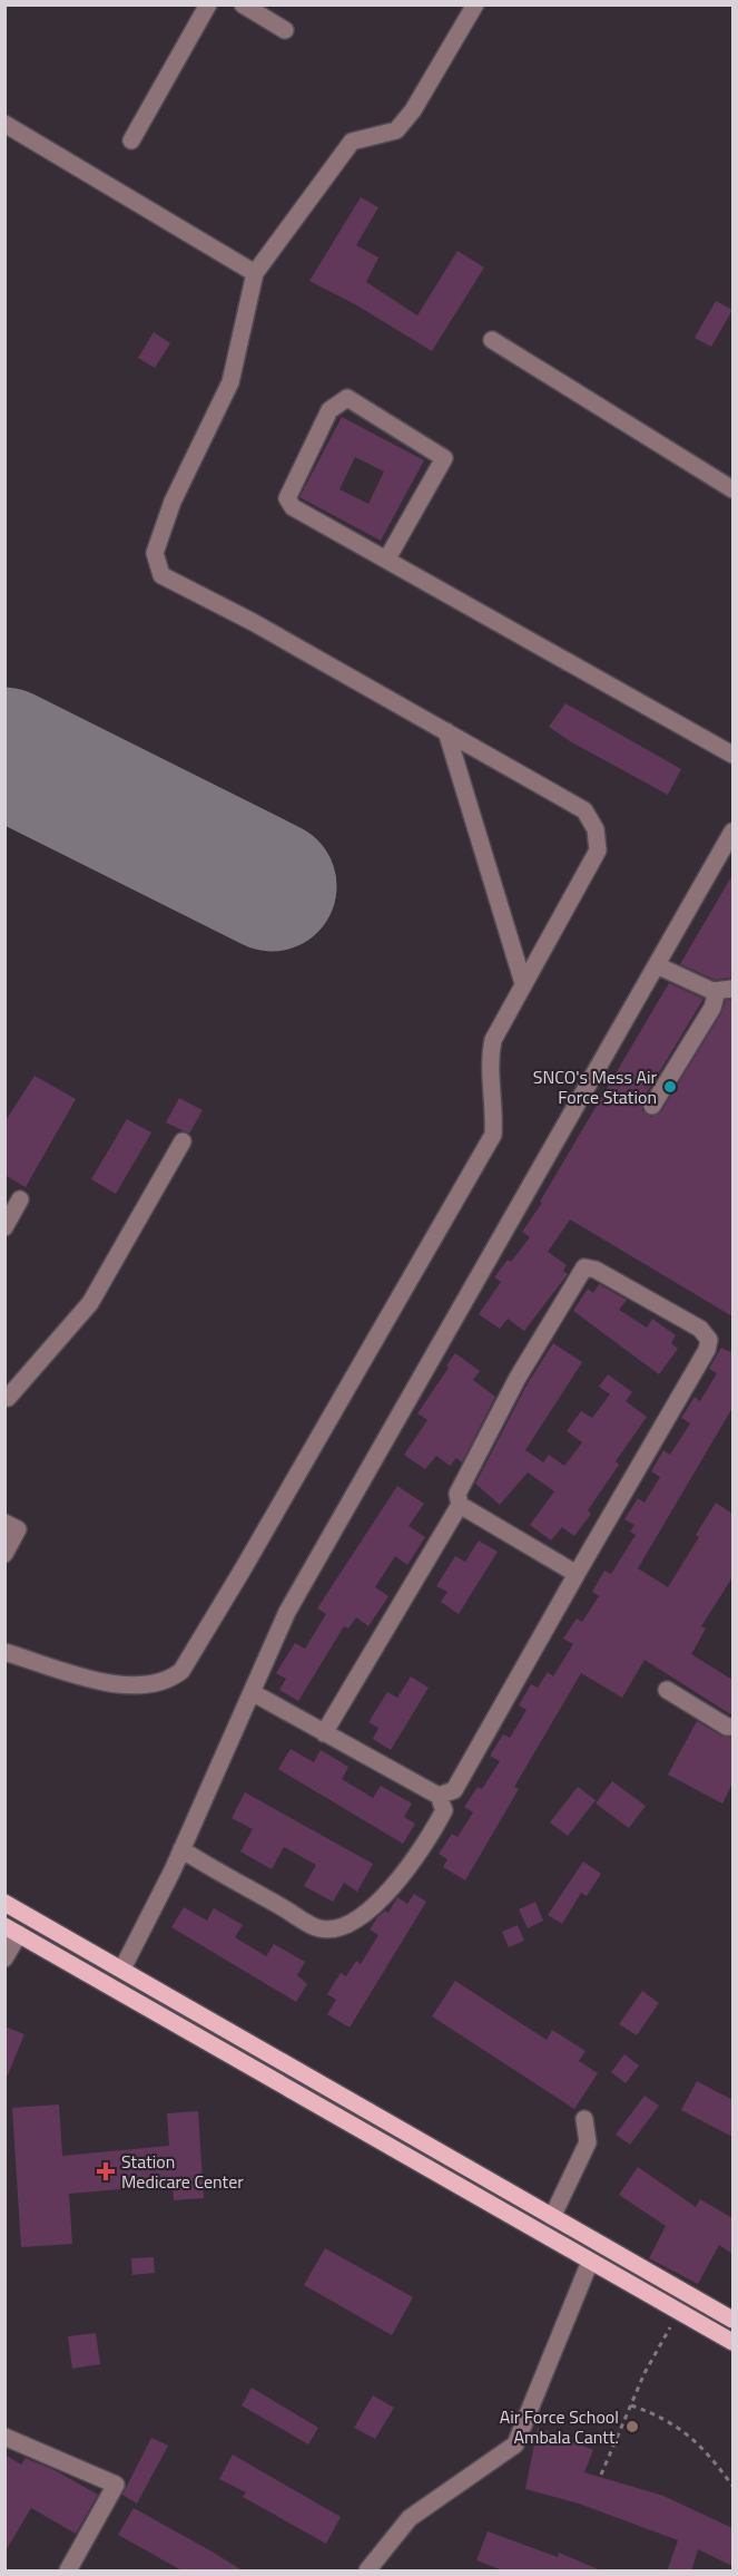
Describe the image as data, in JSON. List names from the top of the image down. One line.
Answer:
{"places":{"other":["SNCO's Mess Air Force Station","Air Force School Ambala Cantt."],"health":["Station Medicare Center"]}}
